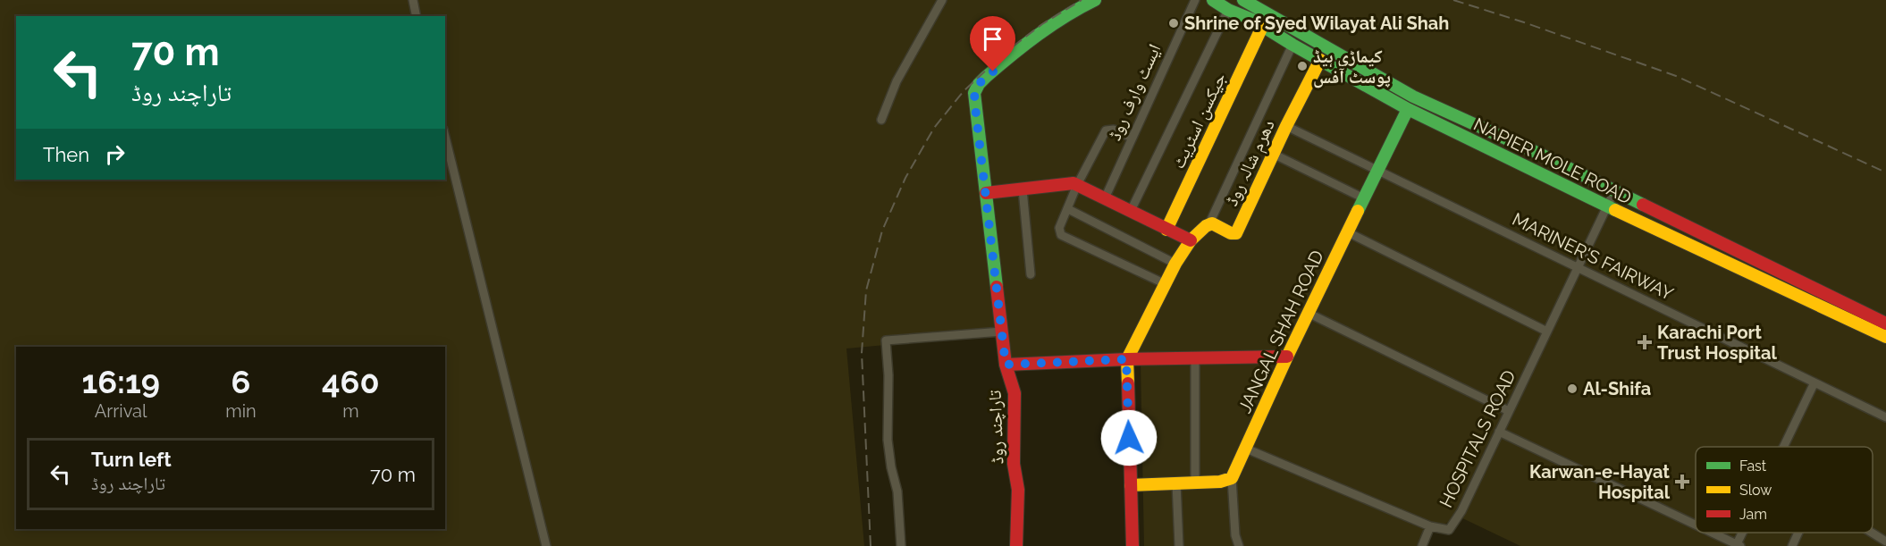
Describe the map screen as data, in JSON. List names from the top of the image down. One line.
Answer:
{"streets":{"street":["ایسٹ وارف روڈ","جیکسن اسٹریٹ","NAPIER MOLE ROAD","دھرم شالہ روڈ","MARINER'S FAIRWAY","JANGAL SHAH ROAD","تاراچند روڈ","HOSPITALS ROAD"]},"crossings":[["جیکسن اسٹریٹ","NAPIER MOLE ROAD"],["NAPIER MOLE ROAD","دھرم شالہ روڈ"],["NAPIER MOLE ROAD","JANGAL SHAH ROAD"],["NAPIER MOLE ROAD","HOSPITALS ROAD"],["دھرم شالہ روڈ","MARINER'S FAIRWAY"],["دھرم شالہ روڈ","تاراچند روڈ"],["MARINER'S FAIRWAY","JANGAL SHAH ROAD"],["MARINER'S FAIRWAY","HOSPITALS ROAD"],["JANGAL SHAH ROAD","تاراچند روڈ"],["JANGAL SHAH ROAD","HOSPITALS ROAD"]],"places":{"other":["Shrine of Syed Wilayat Ali Shah","کیماڑی ہیڈ پوسٹ آفس","Al-Shifa"],"health":["Karachi Port Trust Hospital","Karwan-e-Hayat Hospital"]},"legend":["Fast","Slow","Jam"],"page":{"turn":["70 m","تاراچند روڈ"],"then":"Then","eta":["16:19","Arrival","6","min","460","m"],"list":[{"name":"Turn left","note":"تاراچند روڈ","value":"70 m"}]}}
